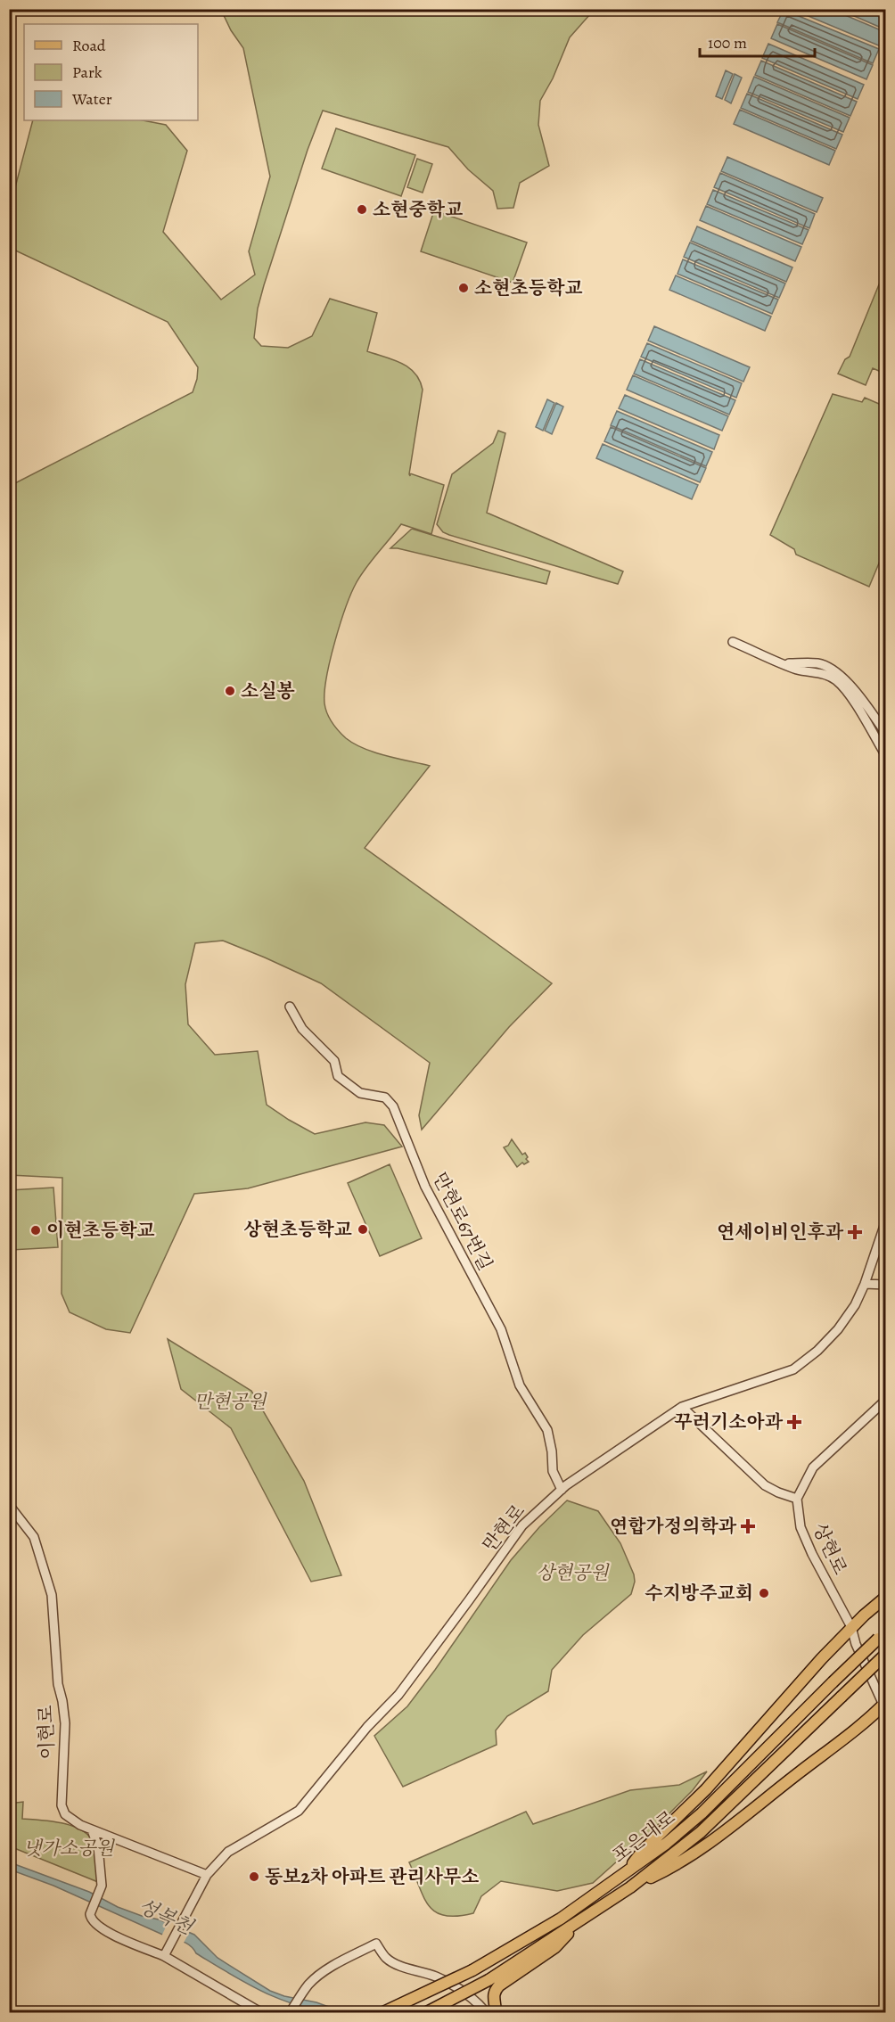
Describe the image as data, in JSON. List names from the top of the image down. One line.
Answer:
{"streets":{"main road":["포은대로"],"street":["만현로67번길","만현로","상현로","이현로"]},"crossings":[["만현로67번길","만현로"],["만현로","이현로"]],"water":["성복천"],"parks":["만현공원","상현공원","냇가소공원"],"places":{"other":["소현중학교","소현초등학교","소실봉","상현초등학교","이현초등학교","수지방주교회","동보2차 아파트 관리사무소"],"health":["연세이비인후과","꾸러기소아과","연합가정의학과"]},"legend":["Road","Park","Water"],"scale_bar":"100 m"}
